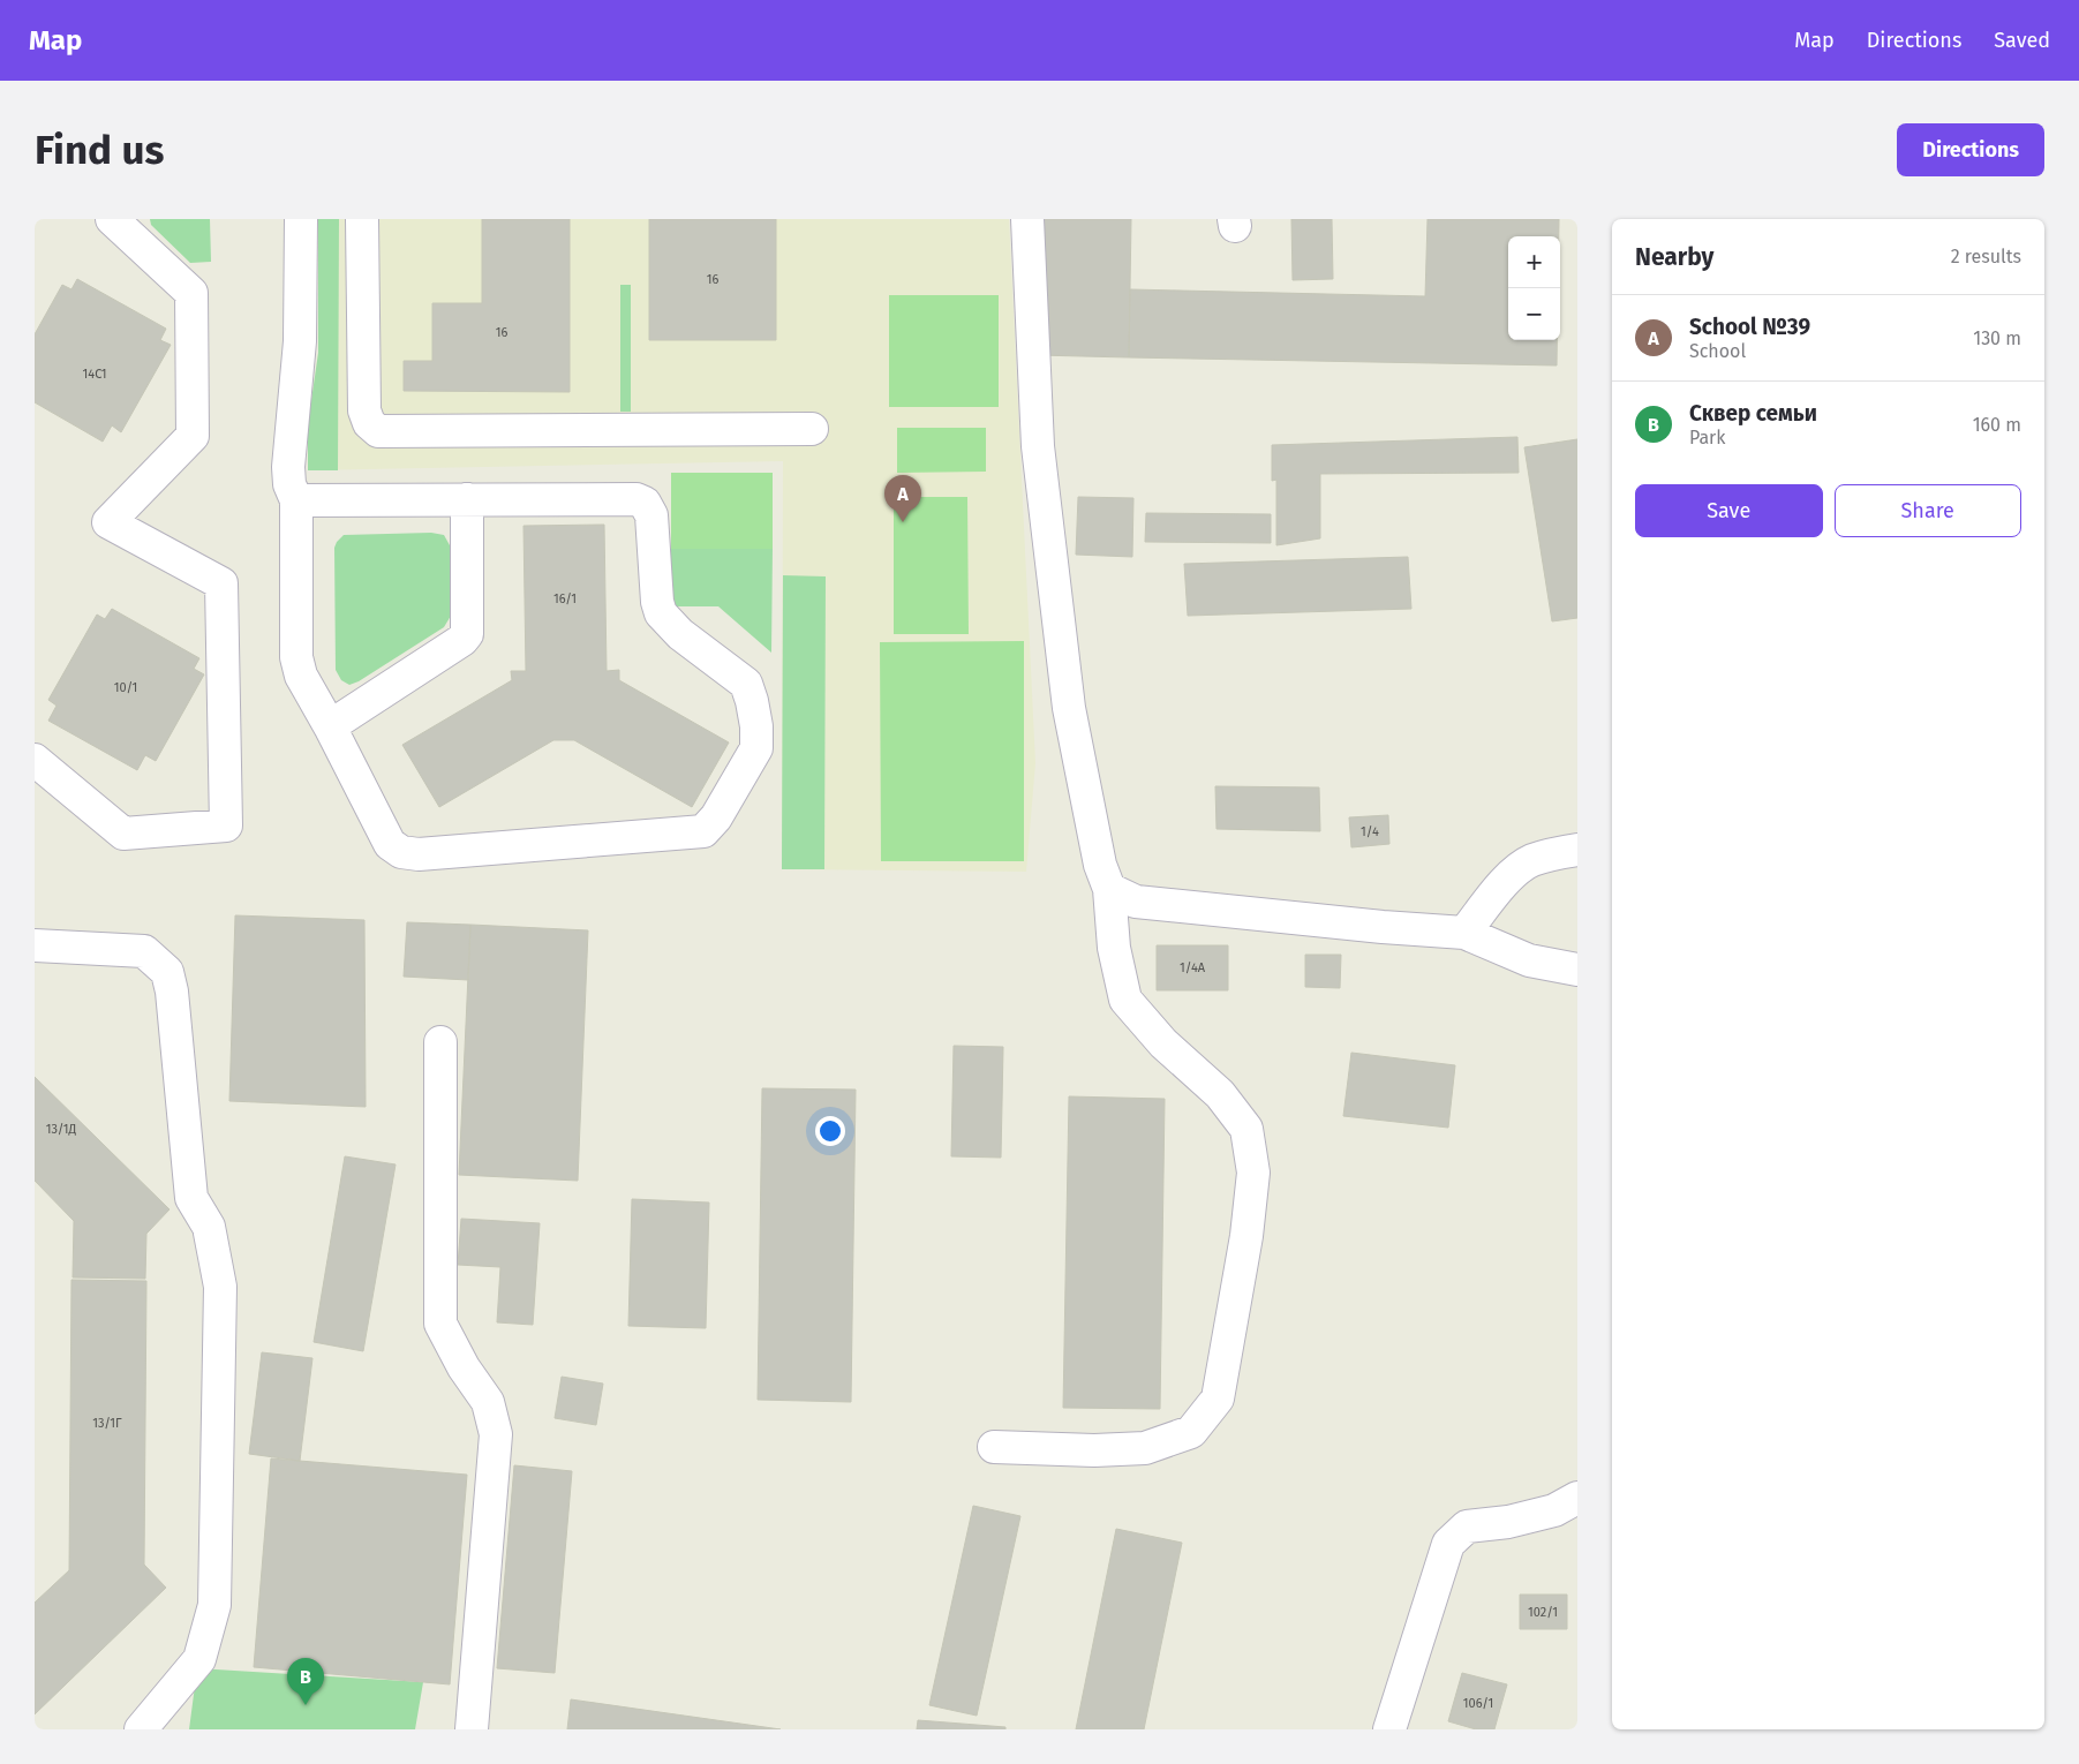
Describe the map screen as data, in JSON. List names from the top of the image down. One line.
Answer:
{"house_numbers":["16","16","14С1","16/1","10/1","1/4","1/4А","13/1Д","13/1Г","102/1","106/1"],"page":{"header":"Map","nav":["Map","Directions","Saved"],"buttons":["Directions",["Save","Share"]],"title":"Find us","heading":["Nearby","2 results"],"map_buttons":["+","−"],"list":[{"mark":"A","name":"School №39","note":"School","value":"130 m"},{"mark":"B","name":"Сквер семьи","note":"Park","value":"160 m"}],"pins":["A","B"]}}
